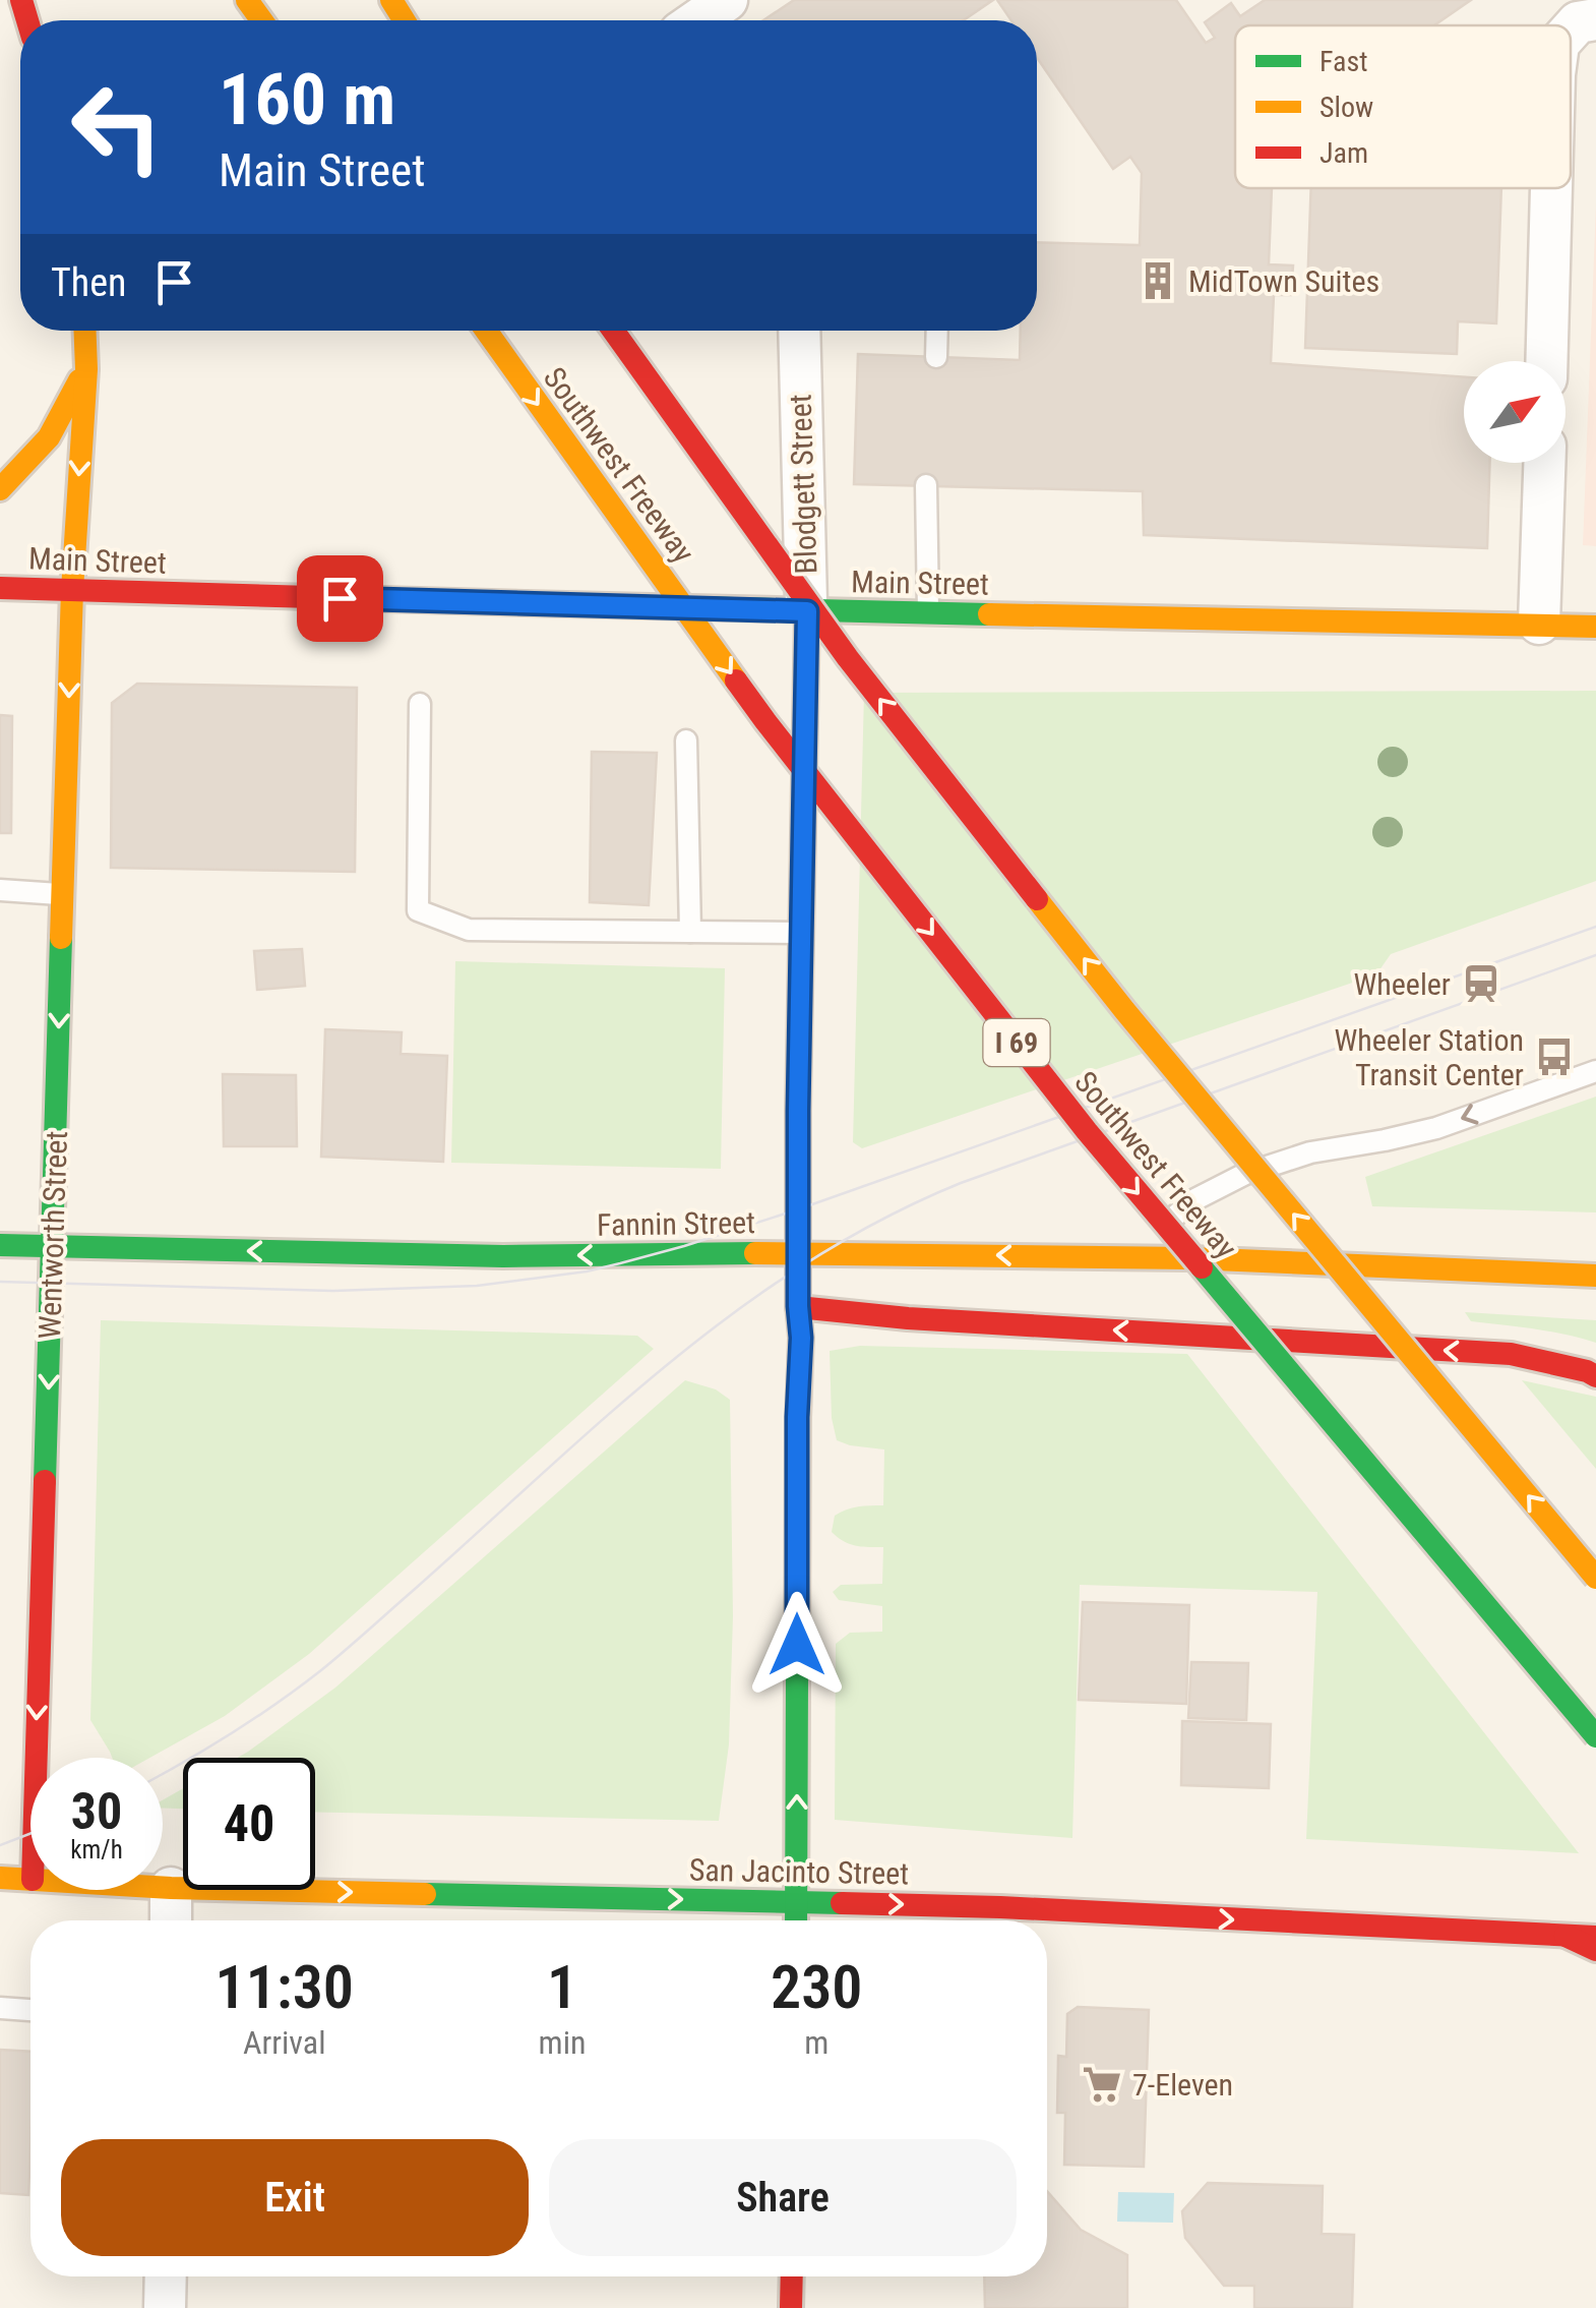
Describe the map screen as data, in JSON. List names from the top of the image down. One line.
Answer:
{"streets":{"main road":["Southwest Freeway","Blodgett Street","Main Street","I 69","Fannin Street","Wentworth Street","San Jacinto Street"]},"crossings":[["Blodgett Street","Main Street"],["Blodgett Street","Fannin Street"],["Blodgett Street","San Jacinto Street"],["Main Street","Wentworth Street"],["Fannin Street","Wentworth Street"]],"one_way":["Blodgett Street","Wentworth Street","San Jacinto Street"],"places":{"building":["MidTown Suites"],"station":["Wheeler"],"bus stop":["Wheeler Station Transit Center"],"supermarket":["7-Eleven"]},"legend":["Fast","Slow","Jam"],"north":"top right","page":{"turn":["160 m","Main Street"],"then":"Then","speed":"30 km/h","limit":"40","eta":["11:30","Arrival","1","min","230","m"],"buttons":["Exit","Share"]}}
